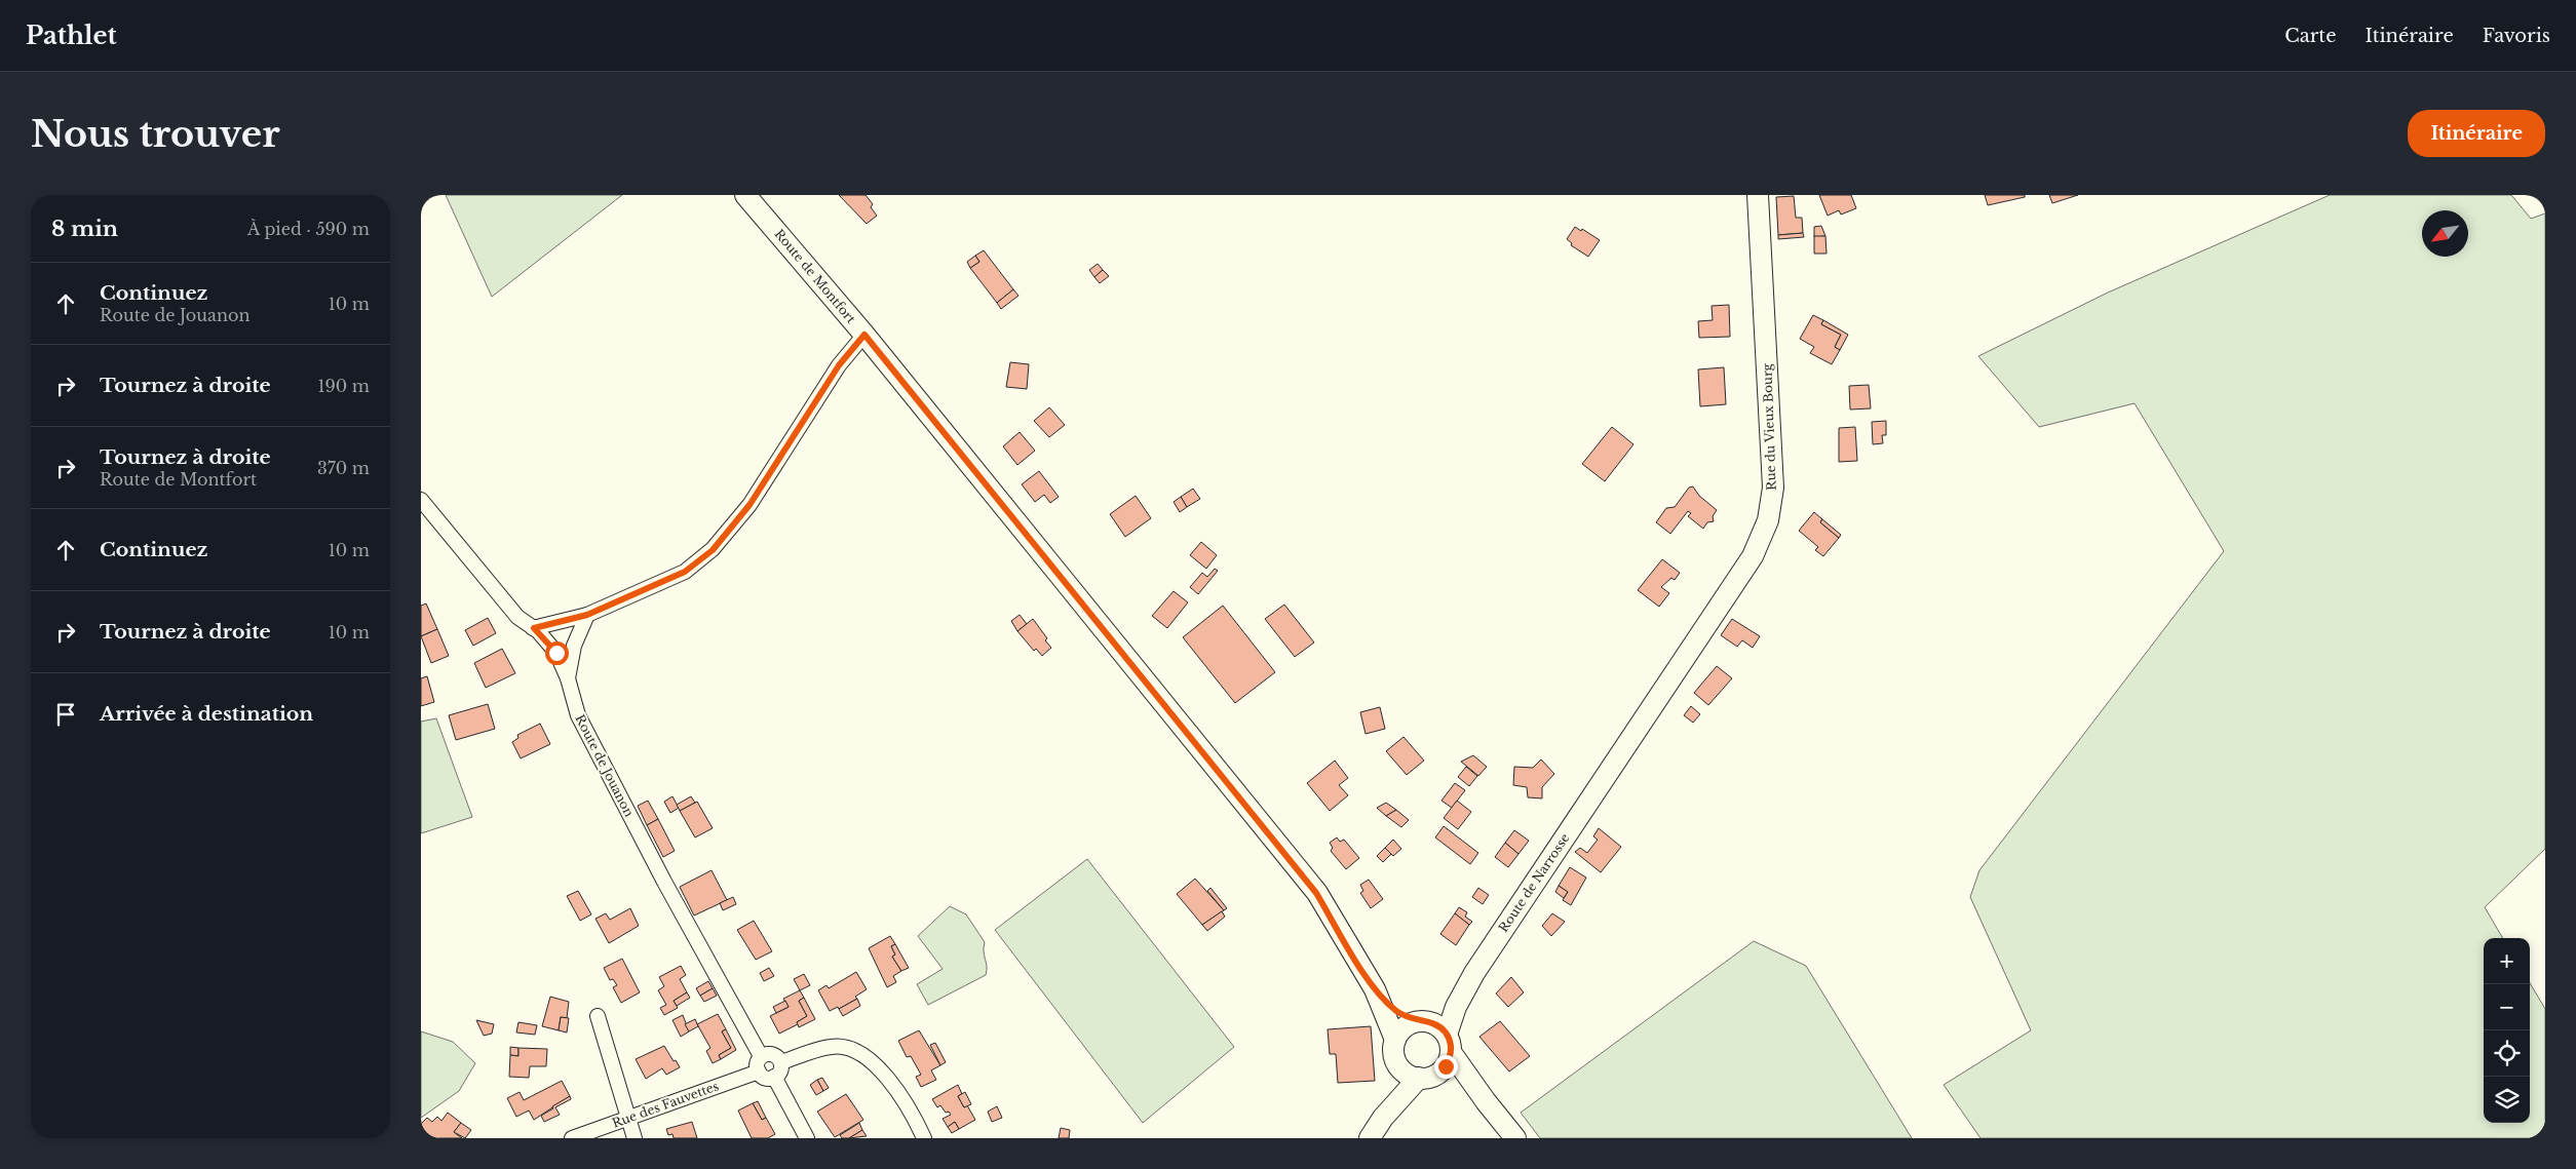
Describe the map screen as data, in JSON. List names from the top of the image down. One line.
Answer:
{"streets":{"main road":["Route de Montfort","Rue du Vieux Bourg","Route de Narrosse"],"street":["Route de Jouanon","Rue des Fauvettes"]},"crossings":[["Route de Montfort","Route de Narrosse"],["Rue du Vieux Bourg","Route de Narrosse"],["Route de Jouanon","Rue des Fauvettes"]],"north":"bottom left","page":{"header":"Pathlet","nav":["Carte","Itinéraire","Favoris"],"buttons":"Itinéraire","title":"Nous trouver","heading":["8 min","À pied · 590 m"],"list":[["Continuez","Route de Jouanon","10 m"],["Tournez à droite","190 m"],["Tournez à droite","Route de Montfort","370 m"],["Continuez","10 m"],["Tournez à droite","10 m"],"Arrivée à destination"],"map_buttons":["+","−"]}}
